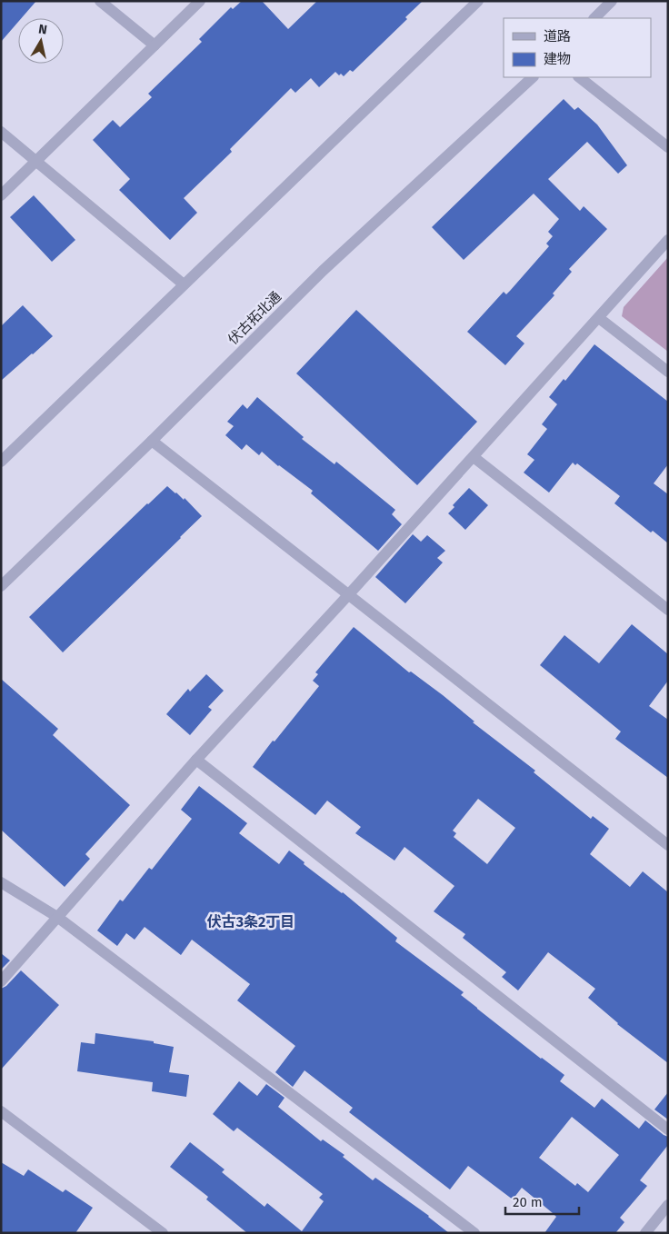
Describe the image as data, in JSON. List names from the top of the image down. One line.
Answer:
{"streets":{"street":["伏古拓北通"]},"districts":["伏古3条2丁目"],"legend":["道路","建物"],"scale_bar":"20 m","north":"top"}
